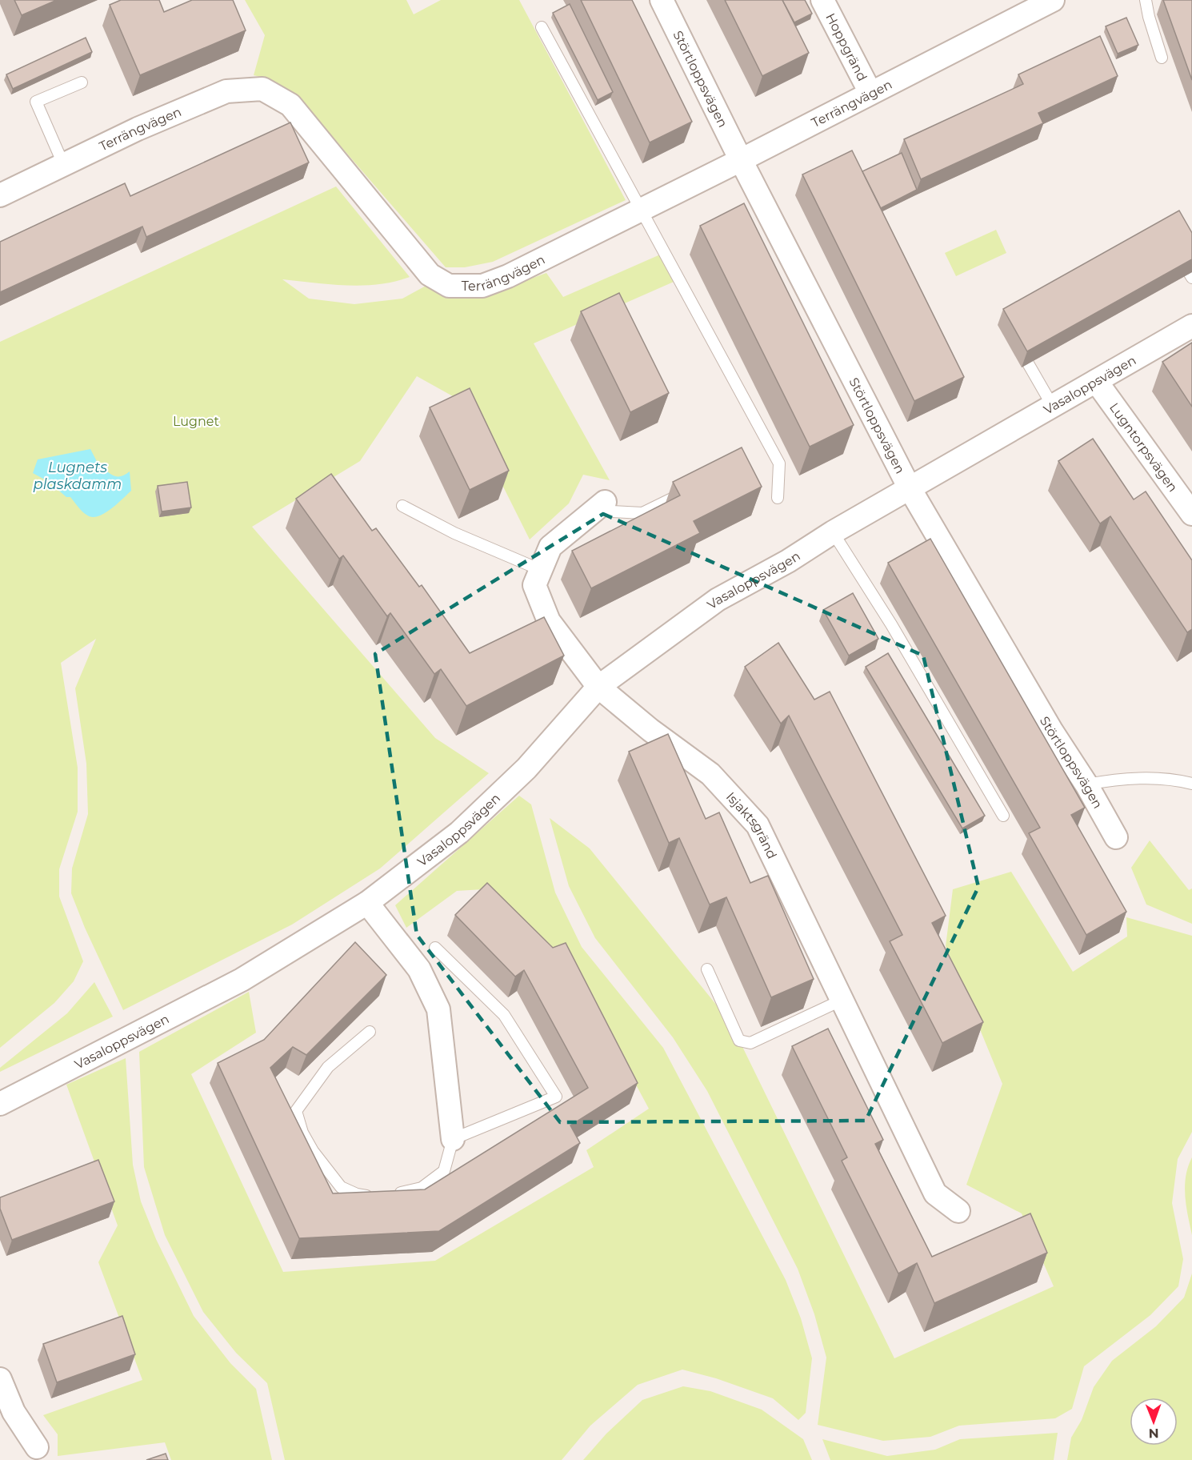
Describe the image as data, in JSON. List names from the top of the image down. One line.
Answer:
{"streets":{"street":["Hoppgränd","Störtloppsvägen","Terrängvägen","Vasaloppsvägen","Lugntorpsvägen","Isjaktsgränd"]},"crossings":[["Hoppgränd","Terrängvägen"],["Störtloppsvägen","Terrängvägen"],["Störtloppsvägen","Vasaloppsvägen"],["Vasaloppsvägen","Lugntorpsvägen"],["Vasaloppsvägen","Isjaktsgränd"]],"water":["Lugnets plaskdamm"],"parks":["Lugnet"],"north":"bottom"}
